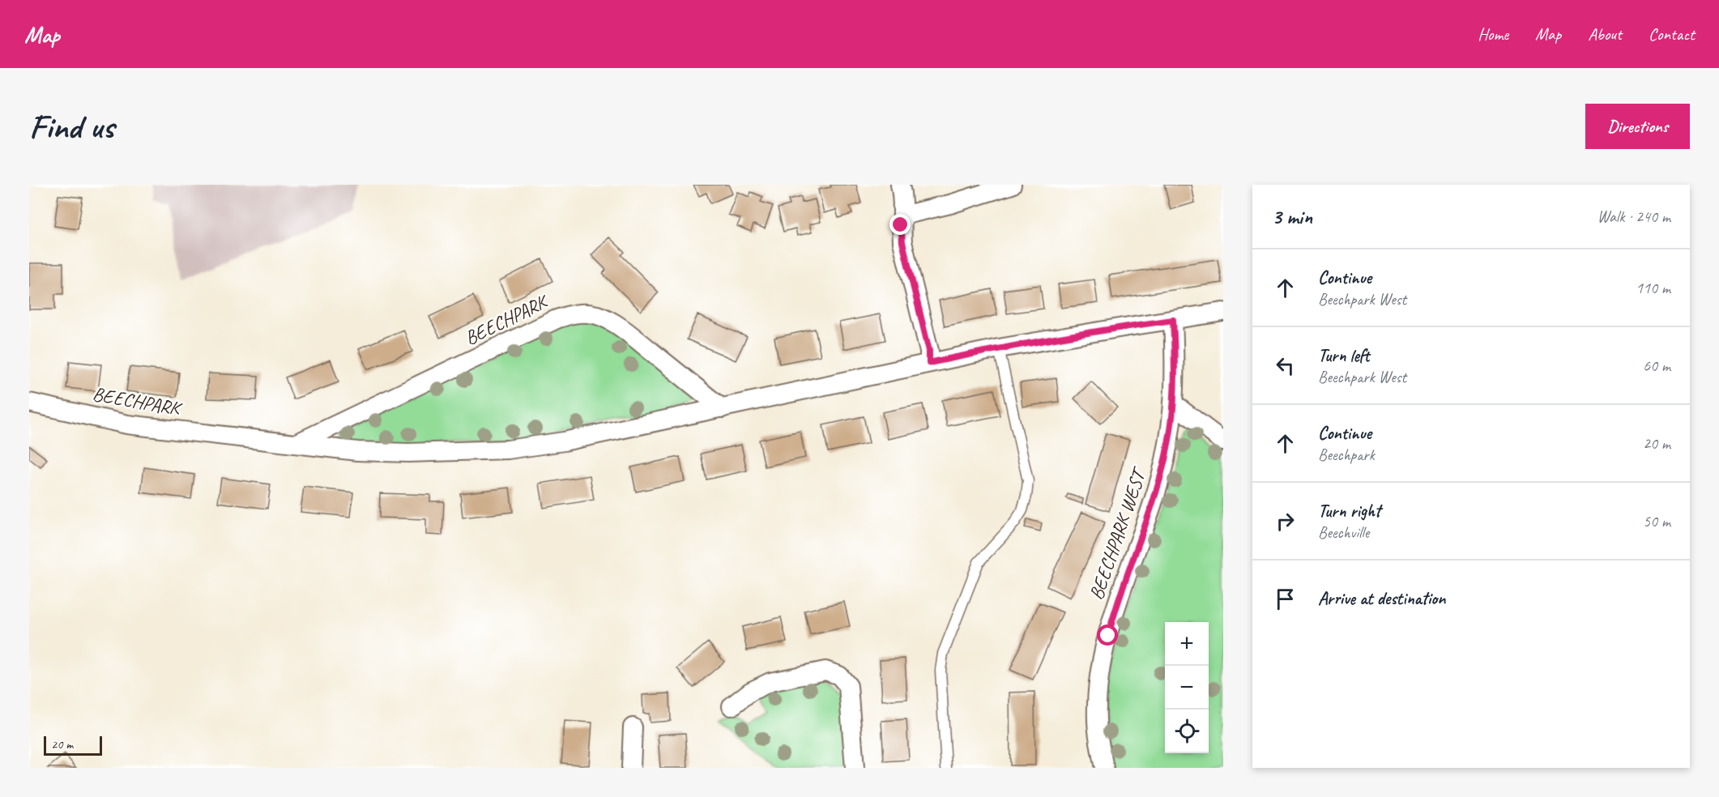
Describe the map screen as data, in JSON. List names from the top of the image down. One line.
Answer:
{"streets":{"street":["BEECHPARK","BEECHPARK WEST"]},"scale_bar":"20 m","page":{"header":"Map","nav":["Home","Map","About","Contact"],"buttons":"Directions","title":"Find us","heading":["3 min","Walk · 240 m"],"list":[["Continue","Beechpark West","110 m"],["Turn left","Beechpark West","60 m"],["Continue","Beechpark","20 m"],["Turn right","Beechville","50 m"],"Arrive at destination"],"map_buttons":["+","−"],"scale":"20 m"}}
